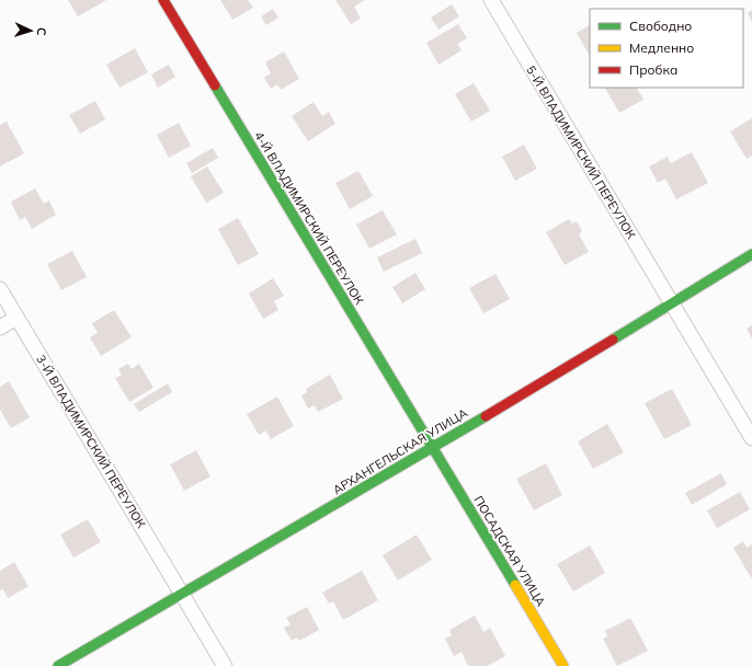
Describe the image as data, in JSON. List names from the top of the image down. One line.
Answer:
{"streets":{"street":["5-Й ВЛАДИМИРСКИЙ ПЕРЕУЛОК","4-Й ВЛАДИМИРСКИЙ ПЕРЕУЛОК","3-Й ВЛАДИМИРСКИЙ ПЕРЕУЛОК","АРХАНГЕЛЬСКАЯ УЛИЦА","ПОСАДСКАЯ УЛИЦА"]},"crossings":[["5-Й ВЛАДИМИРСКИЙ ПЕРЕУЛОК","АРХАНГЕЛЬСКАЯ УЛИЦА"],["4-Й ВЛАДИМИРСКИЙ ПЕРЕУЛОК","АРХАНГЕЛЬСКАЯ УЛИЦА"],["4-Й ВЛАДИМИРСКИЙ ПЕРЕУЛОК","ПОСАДСКАЯ УЛИЦА"],["3-Й ВЛАДИМИРСКИЙ ПЕРЕУЛОК","АРХАНГЕЛЬСКАЯ УЛИЦА"],["АРХАНГЕЛЬСКАЯ УЛИЦА","ПОСАДСКАЯ УЛИЦА"]],"legend":["Свободно","Медленно","Пробка"],"north":"right"}
